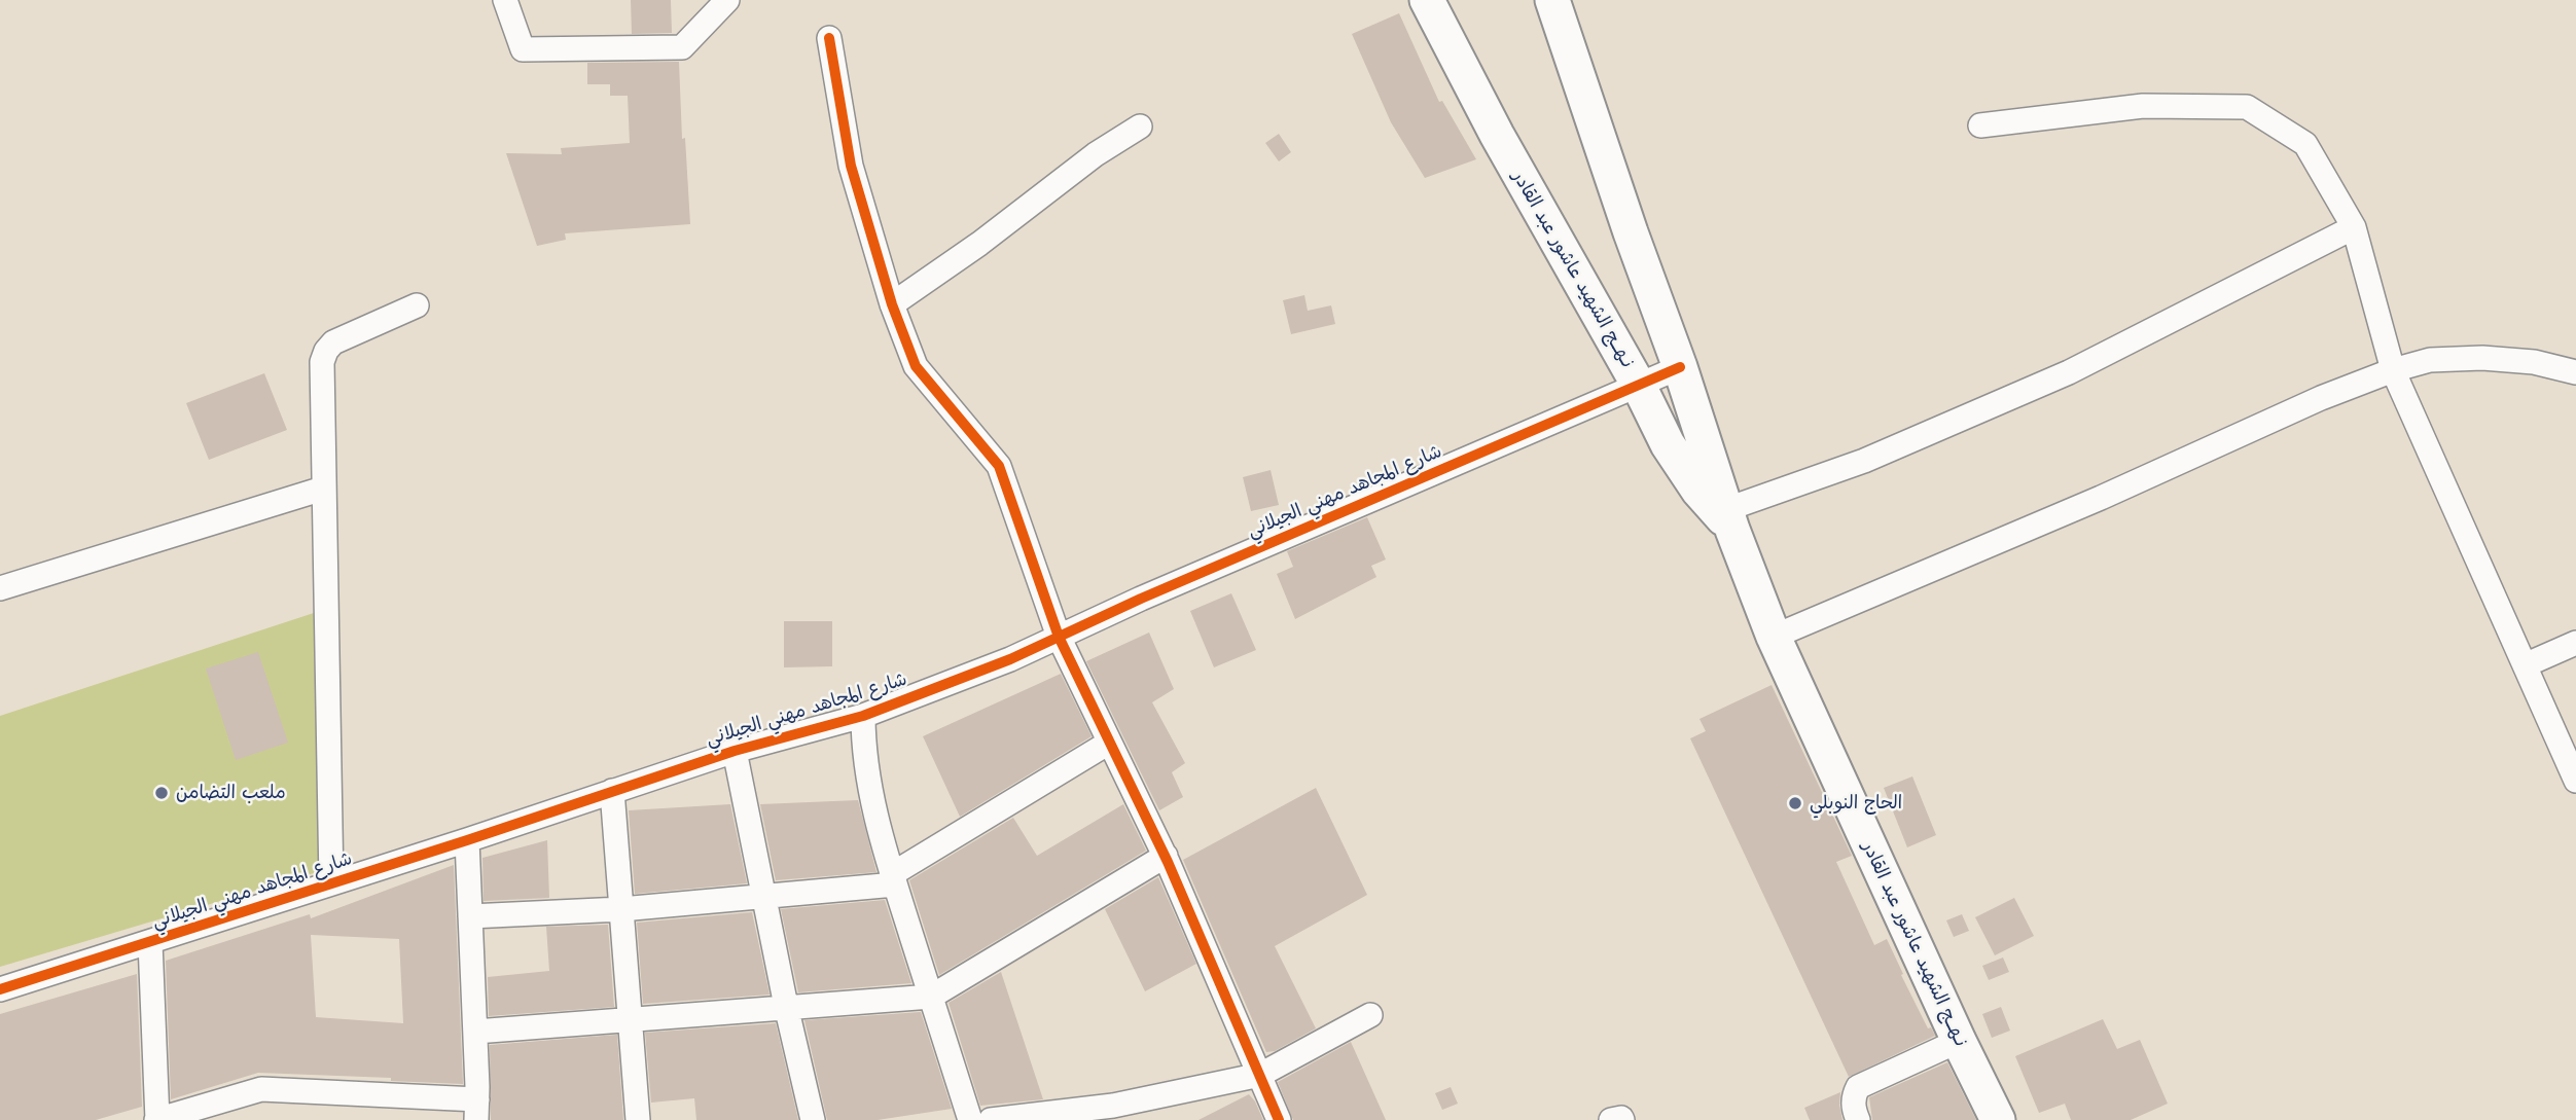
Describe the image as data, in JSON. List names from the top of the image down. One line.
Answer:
{"streets":{"main road":["نـهــج الشهيد عاشور عبد القادر"],"street":["شارع المجاهد مهني الجيلاني"]},"crossings":[["نـهــج الشهيد عاشور عبد القادر","شارع المجاهد مهني الجيلاني"]],"places":["ملعب التضامن","الحاج النوبلي"]}
